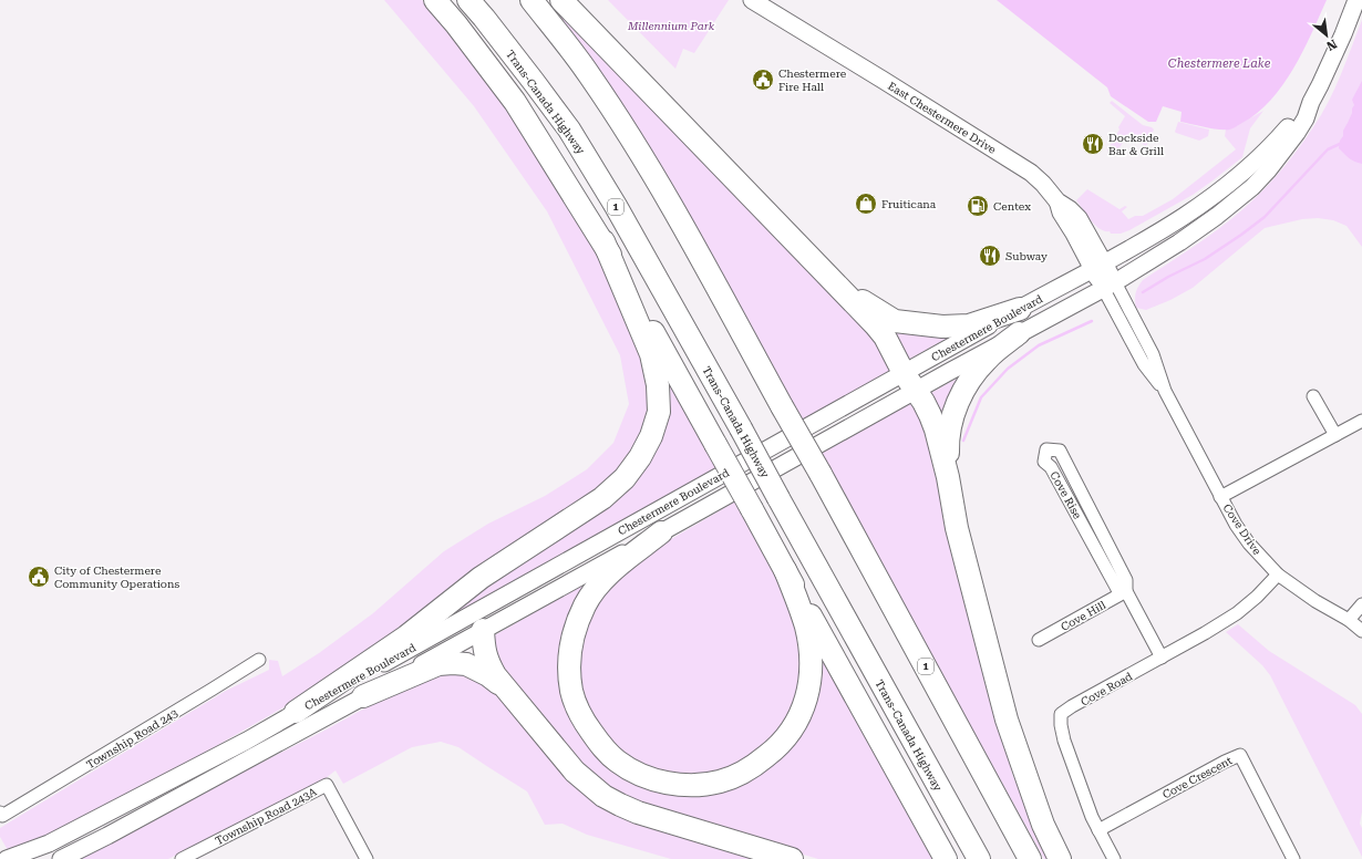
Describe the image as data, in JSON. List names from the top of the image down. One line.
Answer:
{"streets":{"highway":["Trans-Canada Highway","1"],"main road":["East Chestermere Drive","Chestermere Boulevard"],"street":["Cove Rise","Cove Drive","Cove Hill","Cove Road","Township Road 243","Cove Crescent","Township Road 243A"]},"crossings":[["East Chestermere Drive","Chestermere Boulevard"],["East Chestermere Drive","Cove Drive"],["Chestermere Boulevard","Cove Drive"],["Cove Rise","Cove Hill"],["Cove Rise","Cove Road"],["Cove Drive","Cove Road"],["Cove Road","Cove Crescent"]],"water":["Chestermere Lake"],"parks":["Millennium Park"],"places":{"public building":["Chestermere Fire Hall","City of Chestermere Community Operations"],"restaurant":["Dockside Bar & Grill","Subway"],"shop":["Fruiticana"],"fuel station":["Centex"]},"north":"bottom right"}
